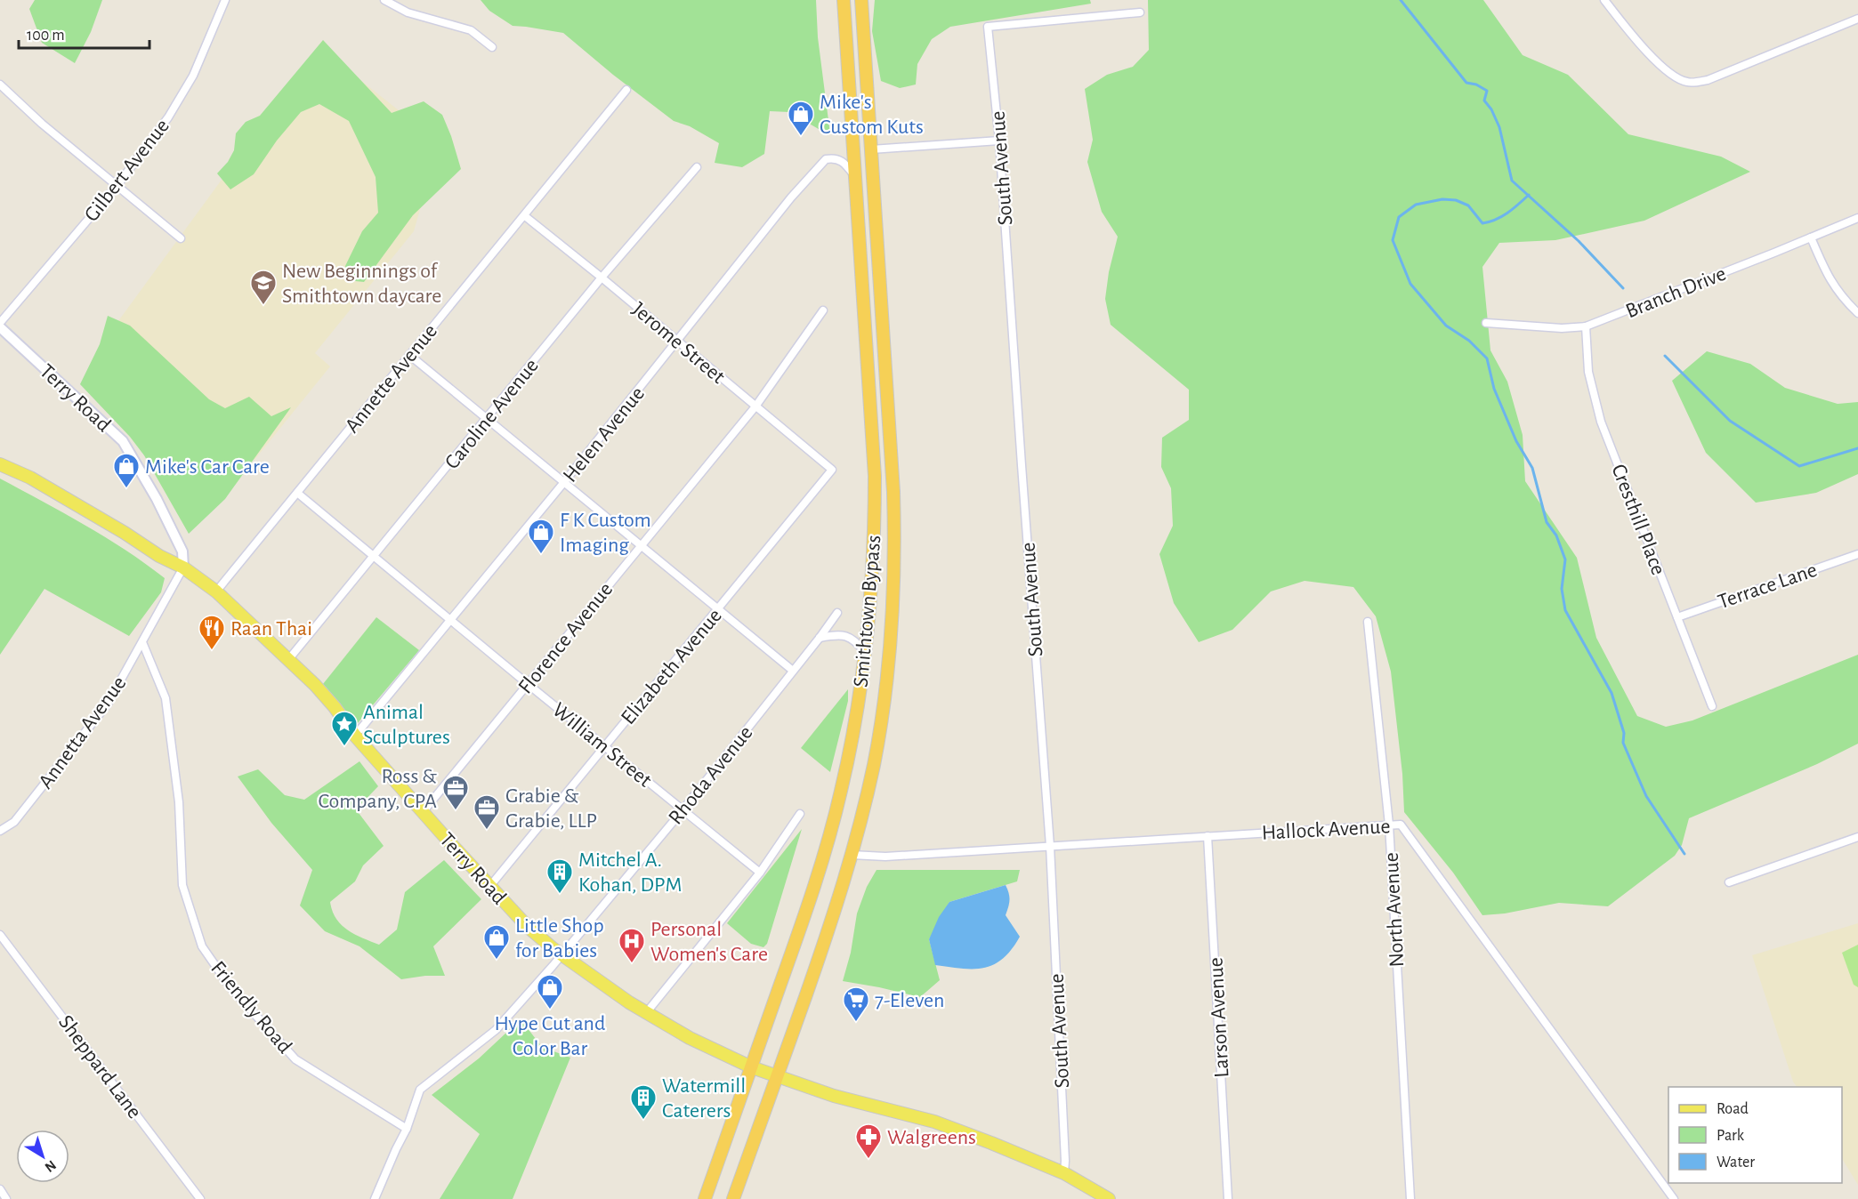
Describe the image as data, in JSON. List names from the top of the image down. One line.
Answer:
{"streets":{"highway":["Smithtown Bypass"],"main road":["Terry Road"],"street":["South Avenue","Gilbert Avenue","Branch Drive","Jerome Street","Annette Avenue","Caroline Avenue","Helen Avenue","Cresthill Place","Terrace Lane","Florence Avenue","Elizabeth Avenue","Annetta Avenue","William Street","Rhoda Avenue","Hallock Avenue","North Avenue","Friendly Road","Larson Avenue","Sheppard Lane"]},"crossings":[["South Avenue","Terry Road"],["South Avenue","Hallock Avenue"],["Branch Drive","Cresthill Place"],["Jerome Street","Annette Avenue"],["Jerome Street","Caroline Avenue"],["Jerome Street","Helen Avenue"],["Jerome Street","Florence Avenue"],["Jerome Street","Elizabeth Avenue"],["Annette Avenue","Terry Road"],["Annette Avenue","William Street"],["Terry Road","Caroline Avenue"],["Terry Road","Helen Avenue"],["Terry Road","Smithtown Bypass"],["Terry Road","Florence Avenue"],["Terry Road","Elizabeth Avenue"],["Terry Road","Annetta Avenue"],["Terry Road","Rhoda Avenue"],["Caroline Avenue","William Street"],["Helen Avenue","Smithtown Bypass"],["Helen Avenue","William Street"],["Cresthill Place","Terrace Lane"],["Smithtown Bypass","Hallock Avenue"],["Florence Avenue","William Street"],["Elizabeth Avenue","William Street"],["Annetta Avenue","Friendly Road"],["William Street","Rhoda Avenue"],["Rhoda Avenue","Friendly Road"],["Hallock Avenue","North Avenue"],["Hallock Avenue","Larson Avenue"]],"places":{"shop":["Mike's Custom Kuts","Mike's Car Care","F K Custom Imaging","Little Shop for Babies","Hype Cut and Color Bar"],"school or university":["New Beginnings of Smithtown daycare"],"restaurant":["Raan Thai"],"place":["Animal Sculptures"],"office":["Ross & Company, CPA","Grabie & Grabie, LLP"],"building":["Mitchel A. Kohan, DPM","Watermill Caterers"],"hospital":["Personal Women's Care"],"supermarket":["7-Eleven"],"pharmacy":["Walgreens"]},"legend":["Road","Park","Water"],"scale_bar":"100 m","north":"bottom right"}
